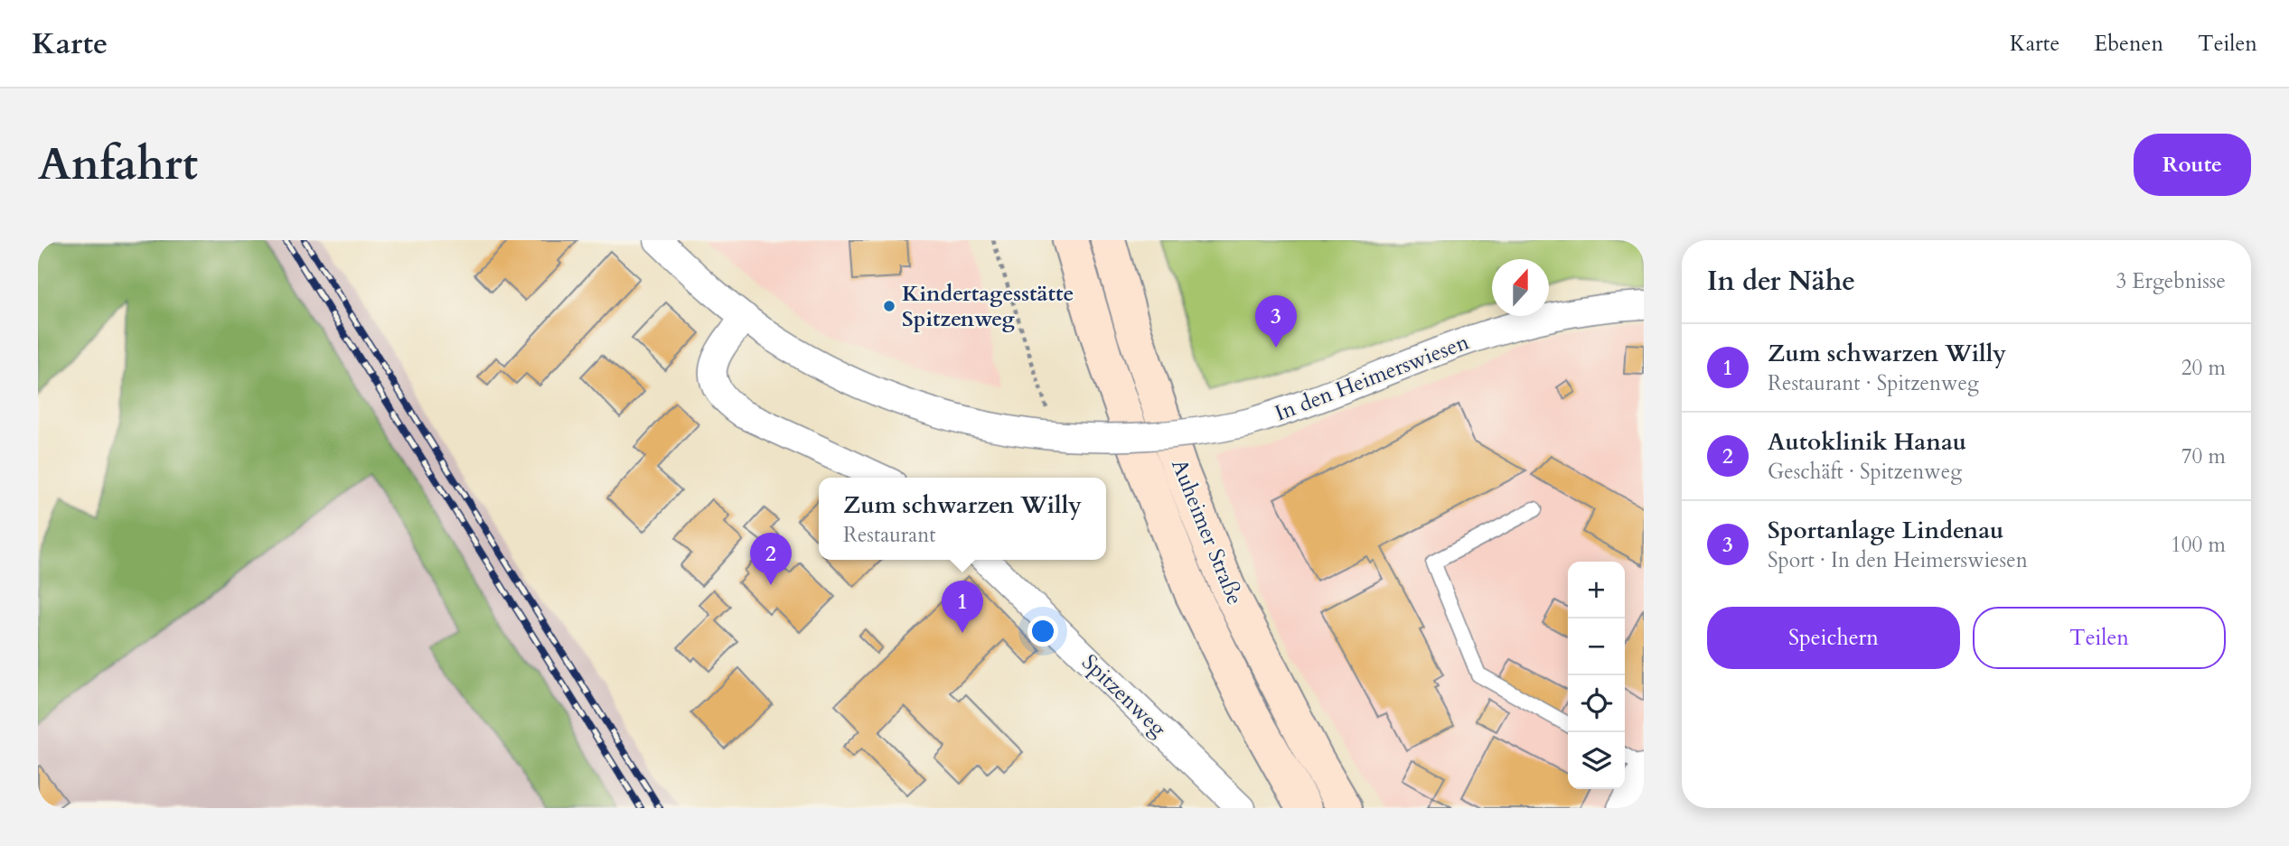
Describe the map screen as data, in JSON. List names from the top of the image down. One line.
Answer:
{"streets":{"main road":["Auheimer Straße"],"street":["In den Heimerswiesen","Spitzenweg"]},"places":["Kindertagesstätte Spitzenweg"],"north":"top","page":{"header":"Karte","nav":["Karte","Ebenen","Teilen"],"buttons":["Route",["Speichern","Teilen"]],"title":"Anfahrt","heading":["In der Nähe","3 Ergebnisse"],"pins":["3","2","1"],"list":[{"mark":"1","name":"Zum schwarzen Willy","note":"Restaurant · Spitzenweg","value":"20 m"},{"mark":"2","name":"Autoklinik Hanau","note":"Geschäft · Spitzenweg","value":"70 m"},{"mark":"3","name":"Sportanlage Lindenau","note":"Sport · In den Heimerswiesen","value":"100 m"}],"popup":["Zum schwarzen Willy","Restaurant"],"map_buttons":["+","−"]}}
